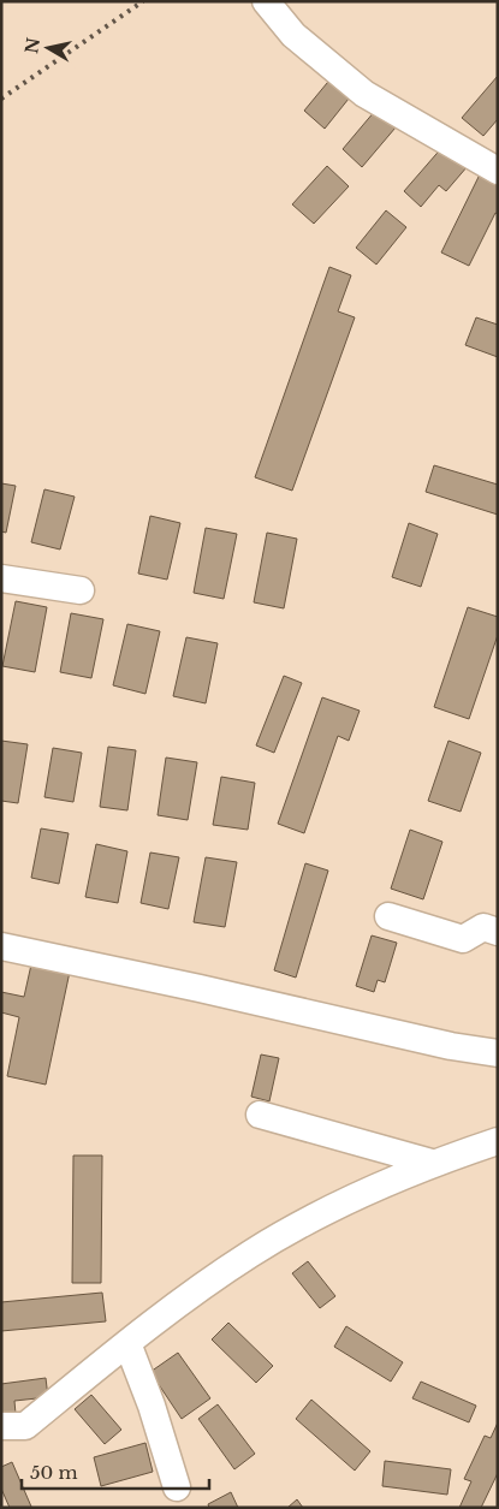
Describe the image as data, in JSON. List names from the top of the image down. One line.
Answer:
{"scale_bar":"50 m","north":"left"}
